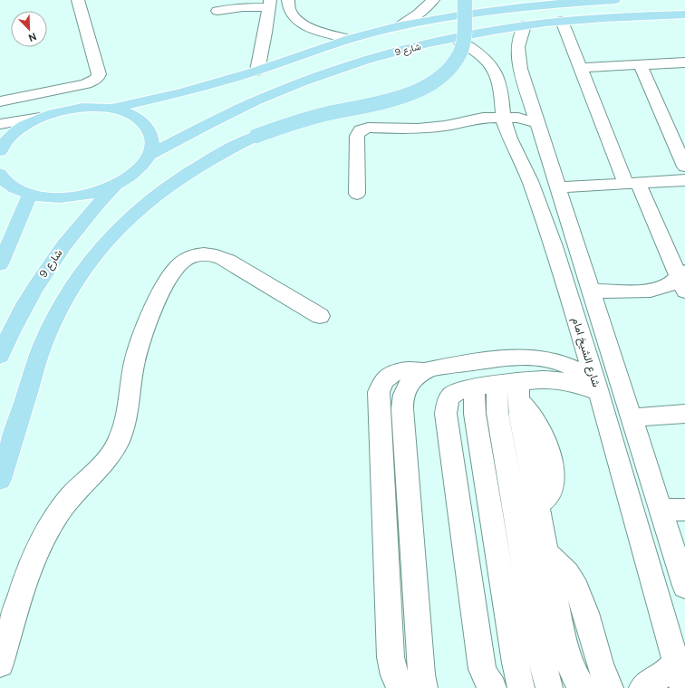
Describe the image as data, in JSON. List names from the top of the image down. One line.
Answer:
{"streets":{"main road":["شارع 9"],"street":["شارع الشيخ امام"]},"crossings":[["شارع 9","شارع الشيخ امام"]],"north":"bottom right"}
